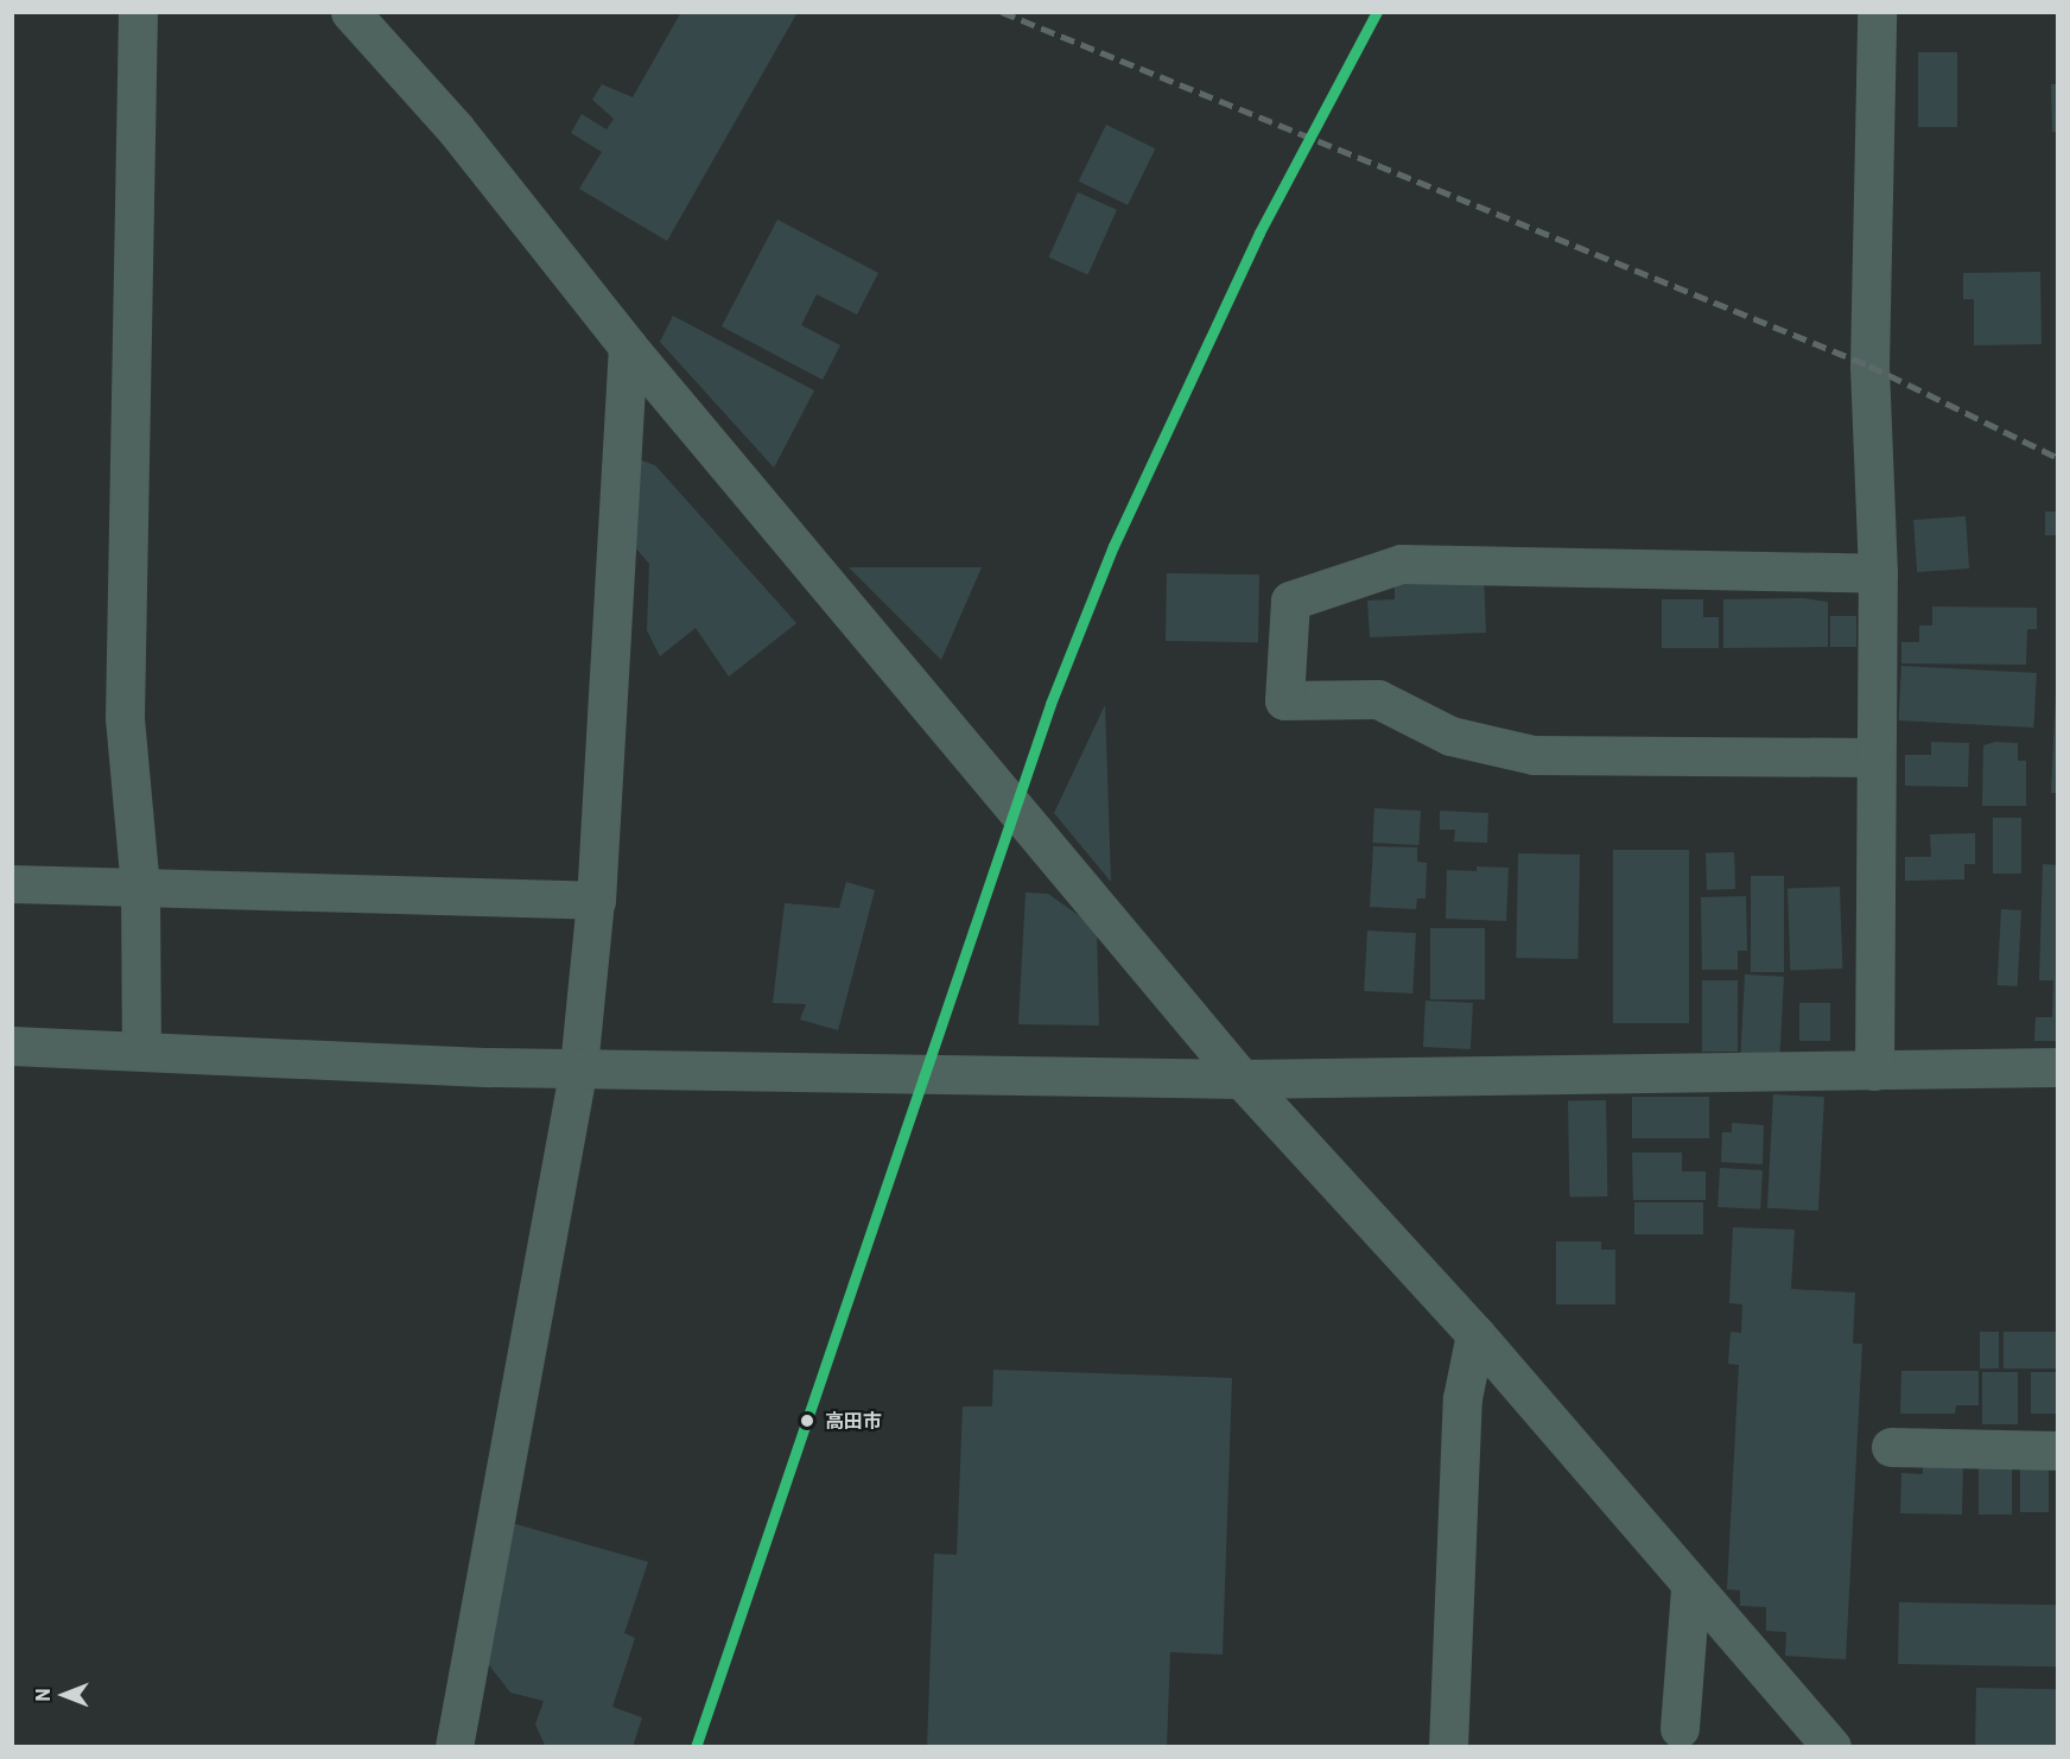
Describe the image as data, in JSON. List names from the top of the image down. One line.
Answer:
{"places":["高田市"],"north":"left"}
